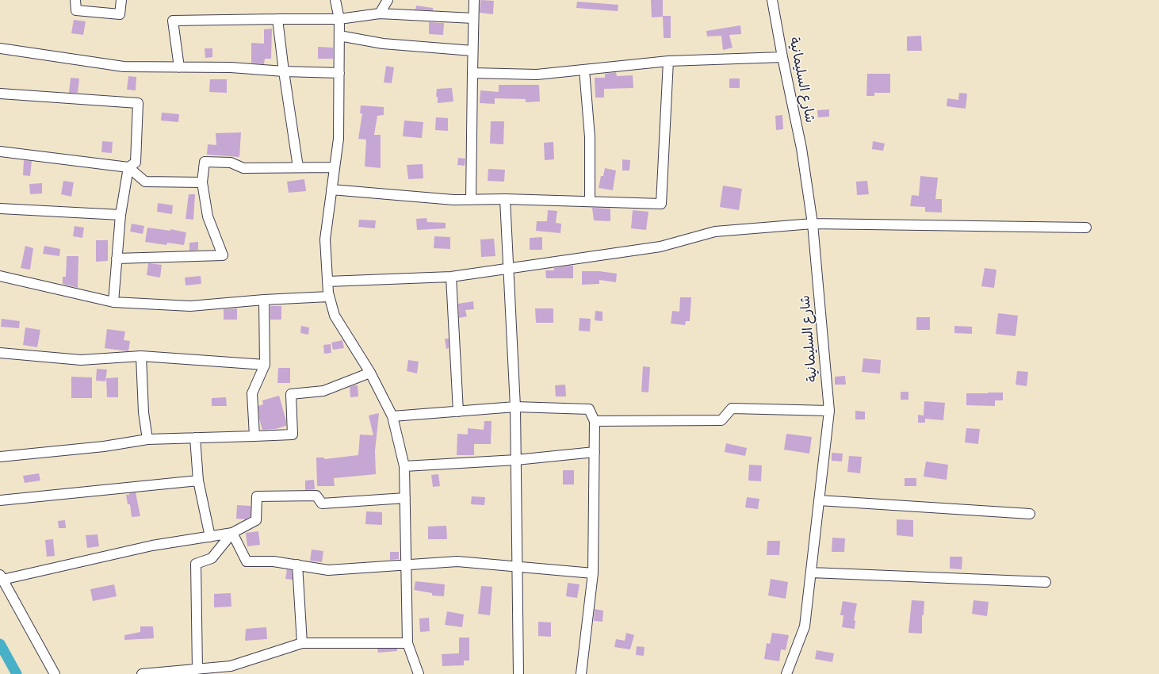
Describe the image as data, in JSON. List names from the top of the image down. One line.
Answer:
{"streets":{"street":["شارع السليمانية"]}}
